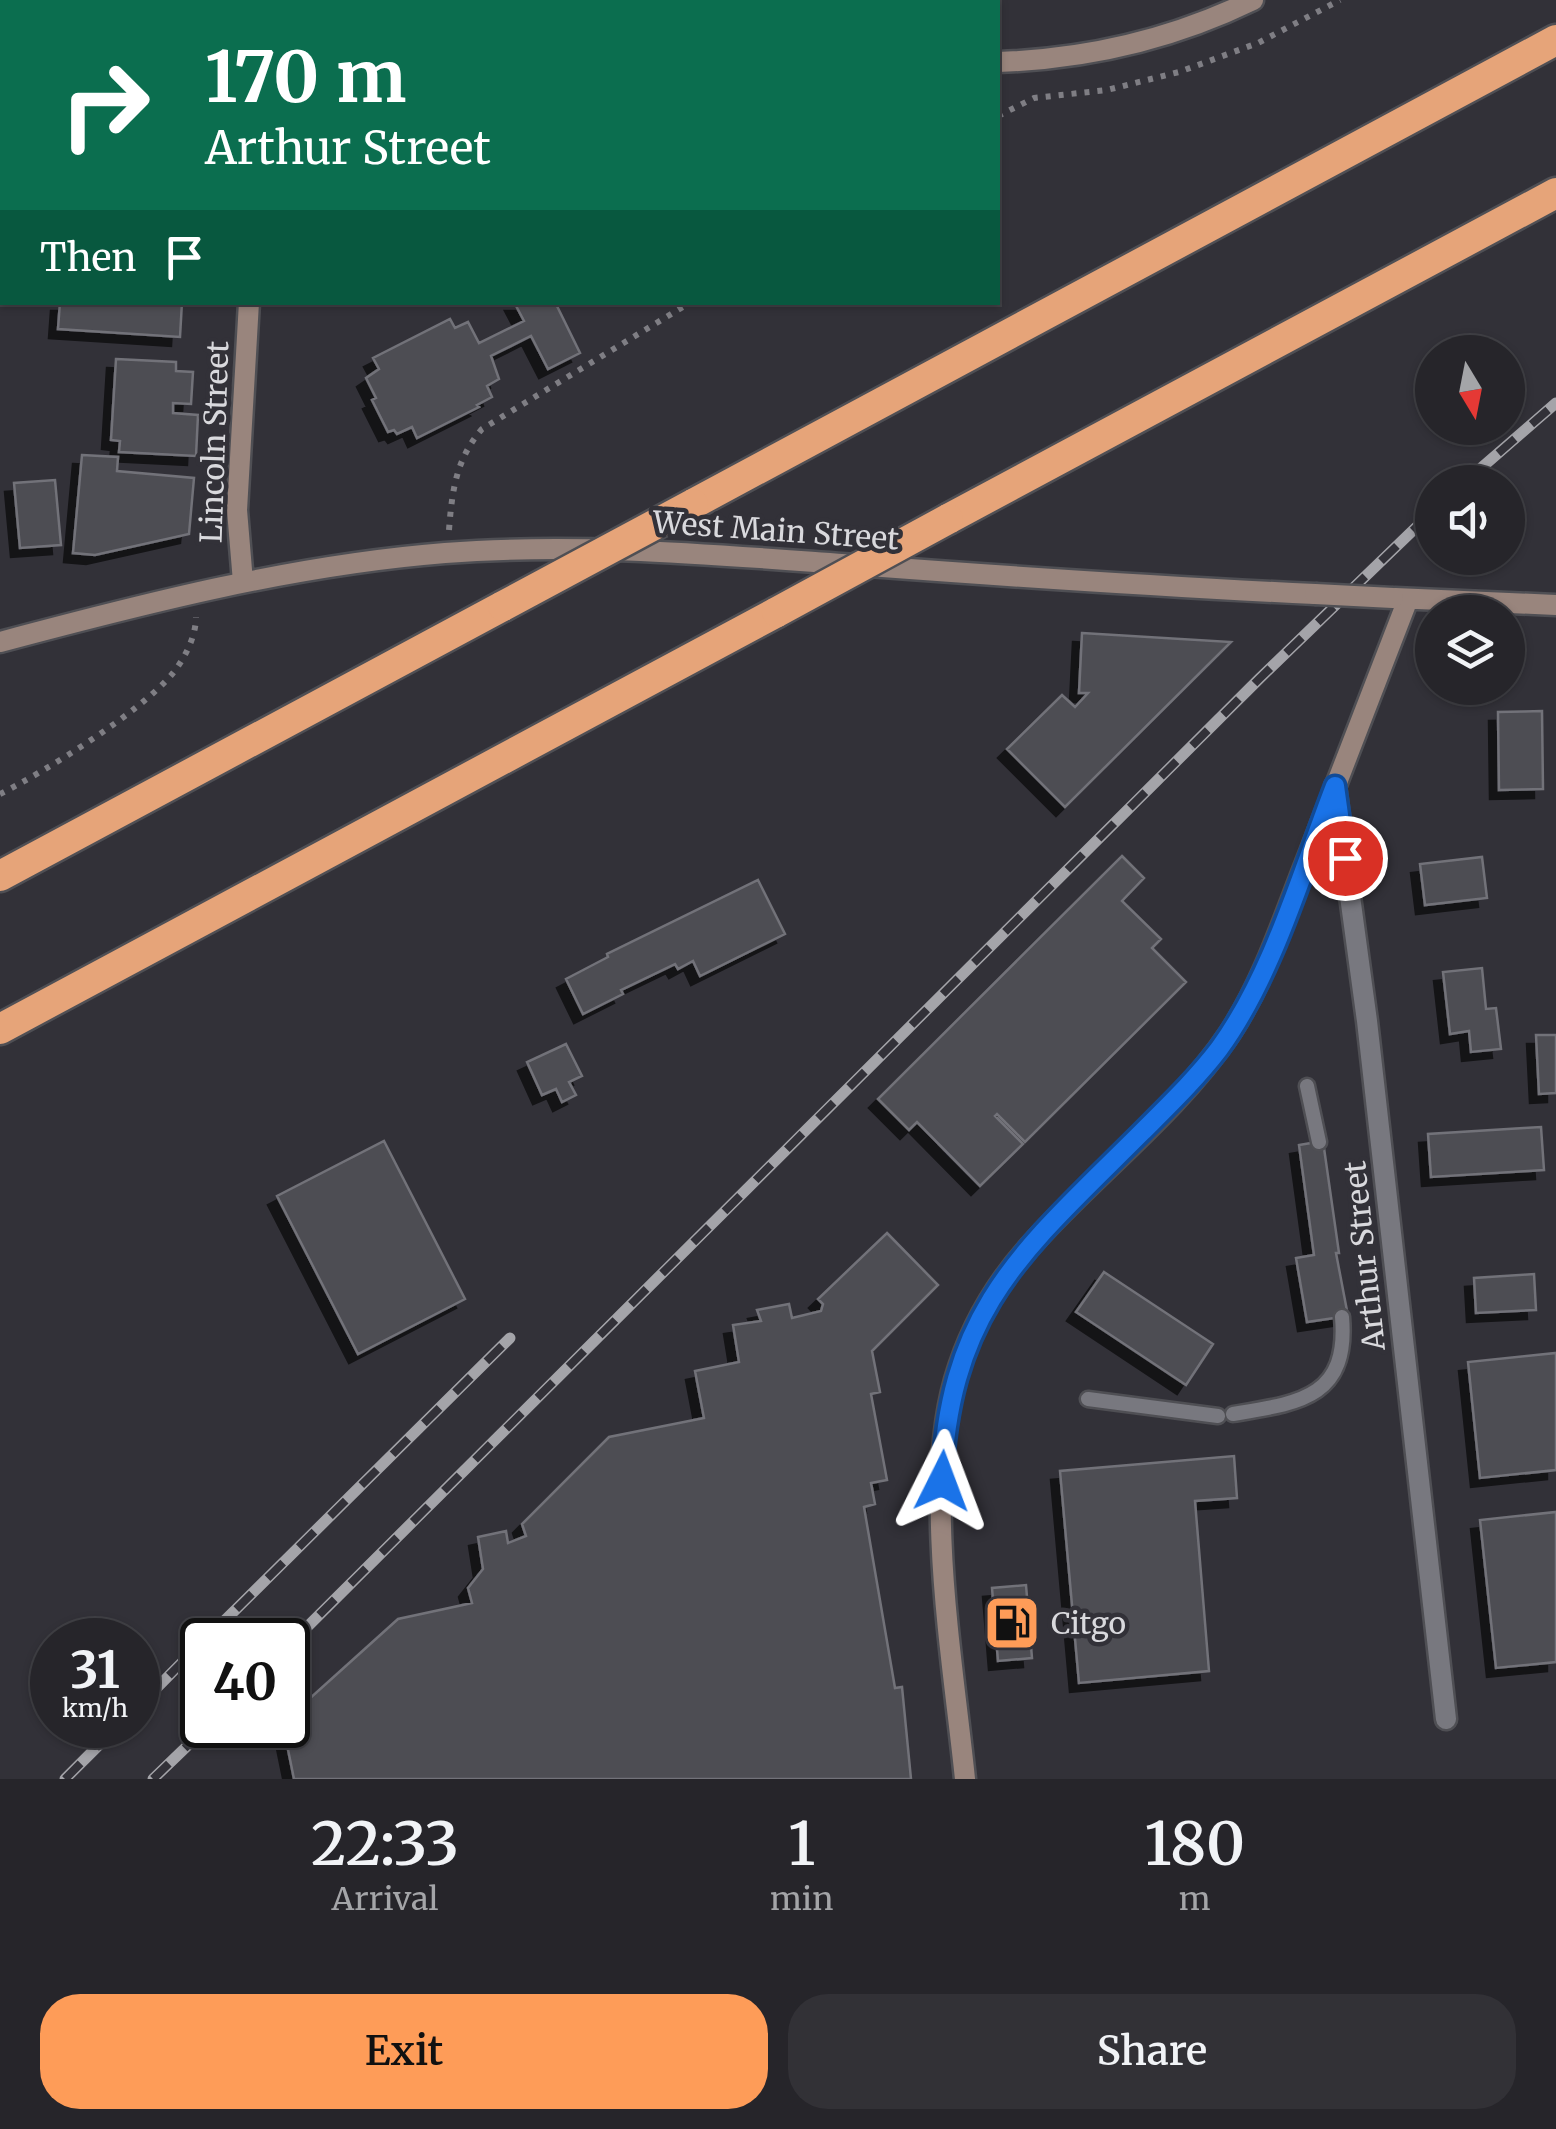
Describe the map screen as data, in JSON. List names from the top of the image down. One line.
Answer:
{"streets":{"street":["Lincoln Street","West Main Street","Arthur Street"]},"crossings":[["Lincoln Street","West Main Street"]],"places":{"fuel station":["Citgo"]},"north":"bottom","page":{"turn":["170 m","Arthur Street"],"then":"Then","speed":"31 km/h","limit":"40","eta":["22:33","Arrival","1","min","180","m"],"buttons":["Exit","Share"]}}
